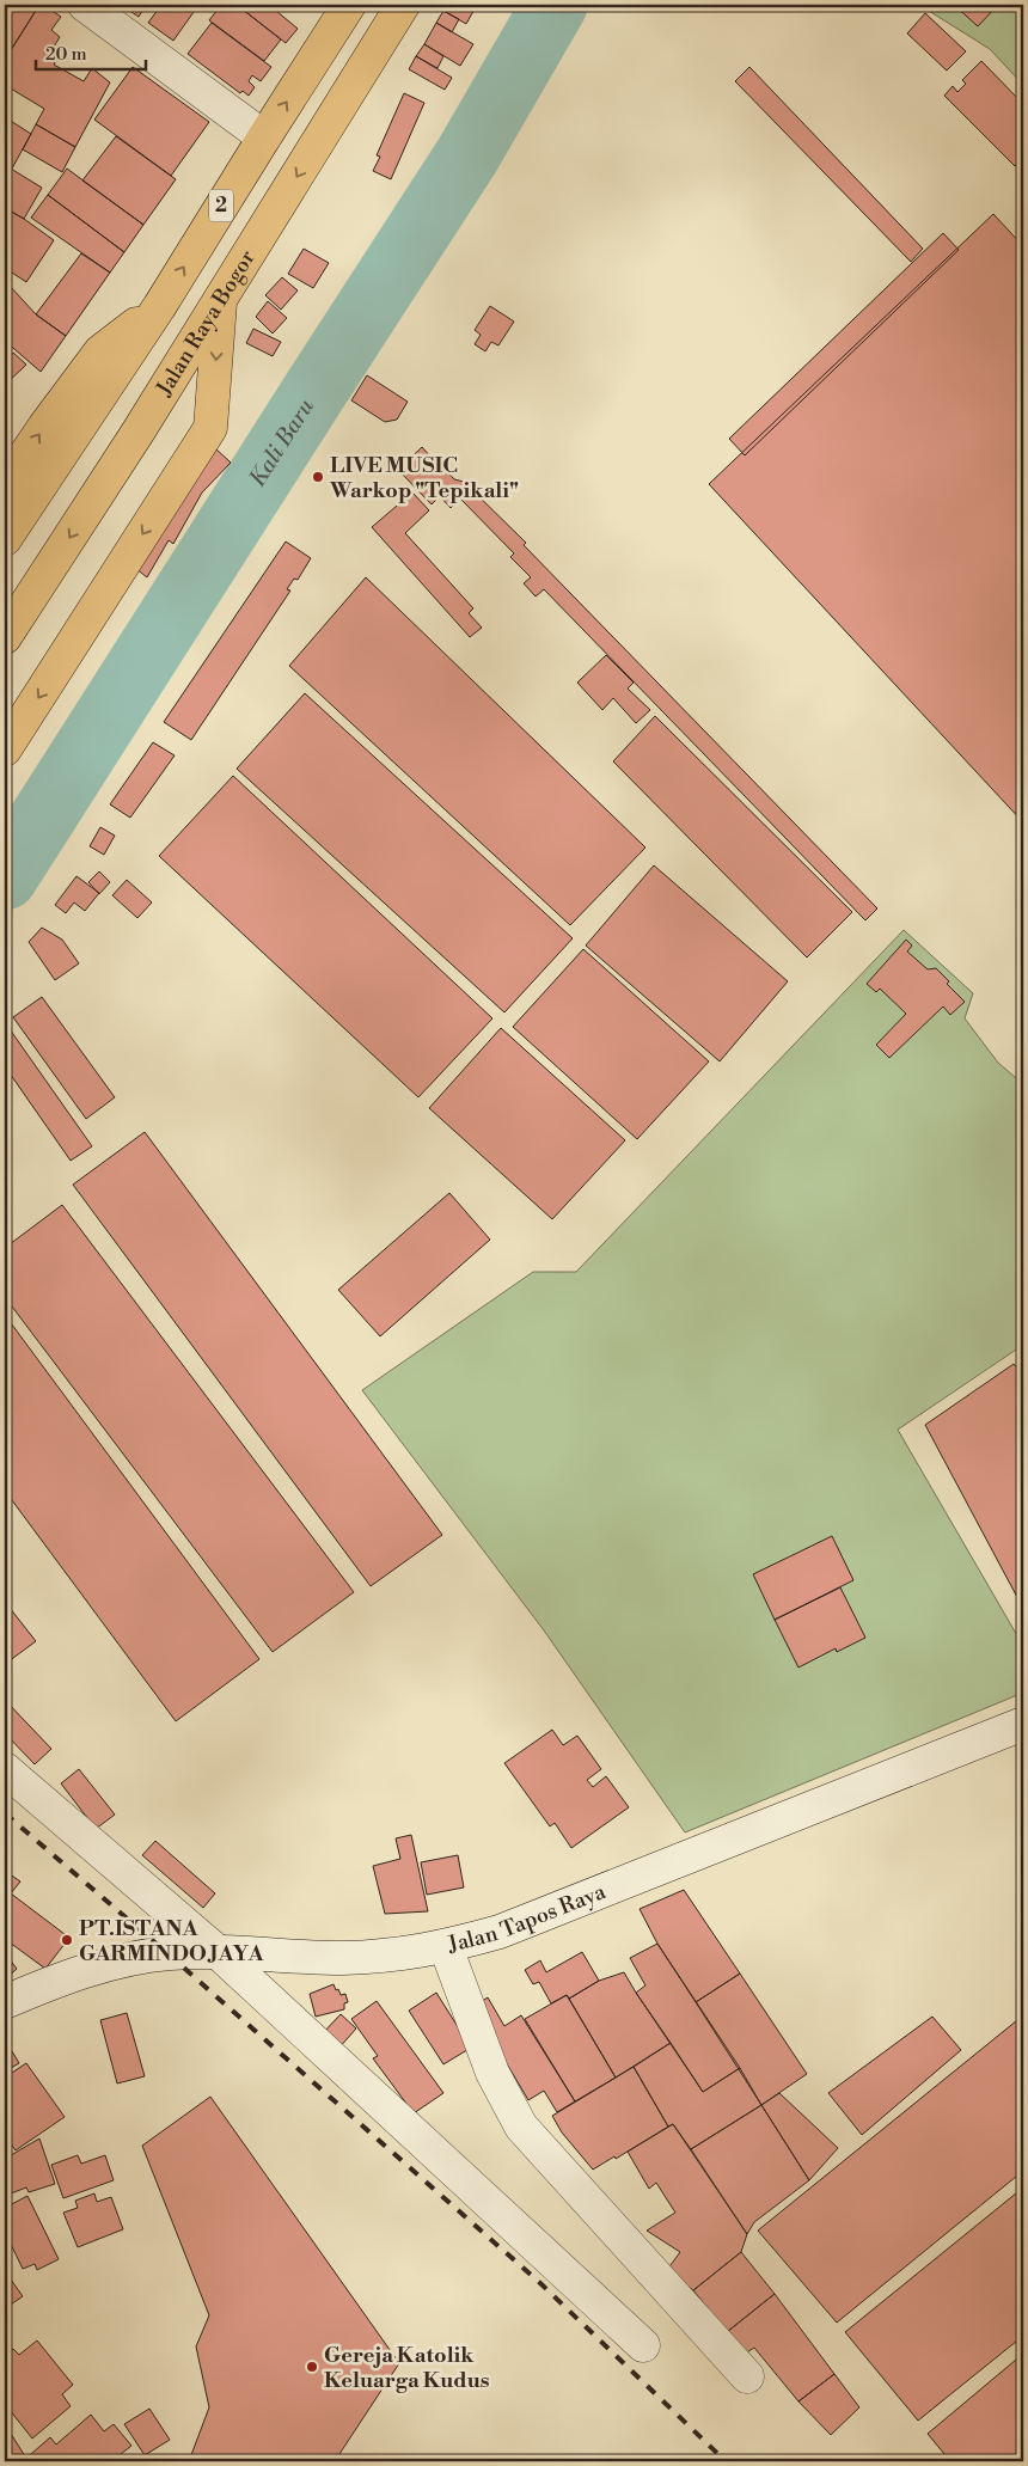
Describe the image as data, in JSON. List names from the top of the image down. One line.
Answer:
{"streets":{"highway":["2","Jalan Raya Bogor"],"street":["Jalan Tapos Raya"]},"water":["Kali Baru"],"places":["LIVE MUSIC Warkop \"Tepikali\"","PT.ISTANA GARMINDO JAYA","Gereja Katolik Keluarga Kudus"],"scale_bar":"20 m"}
